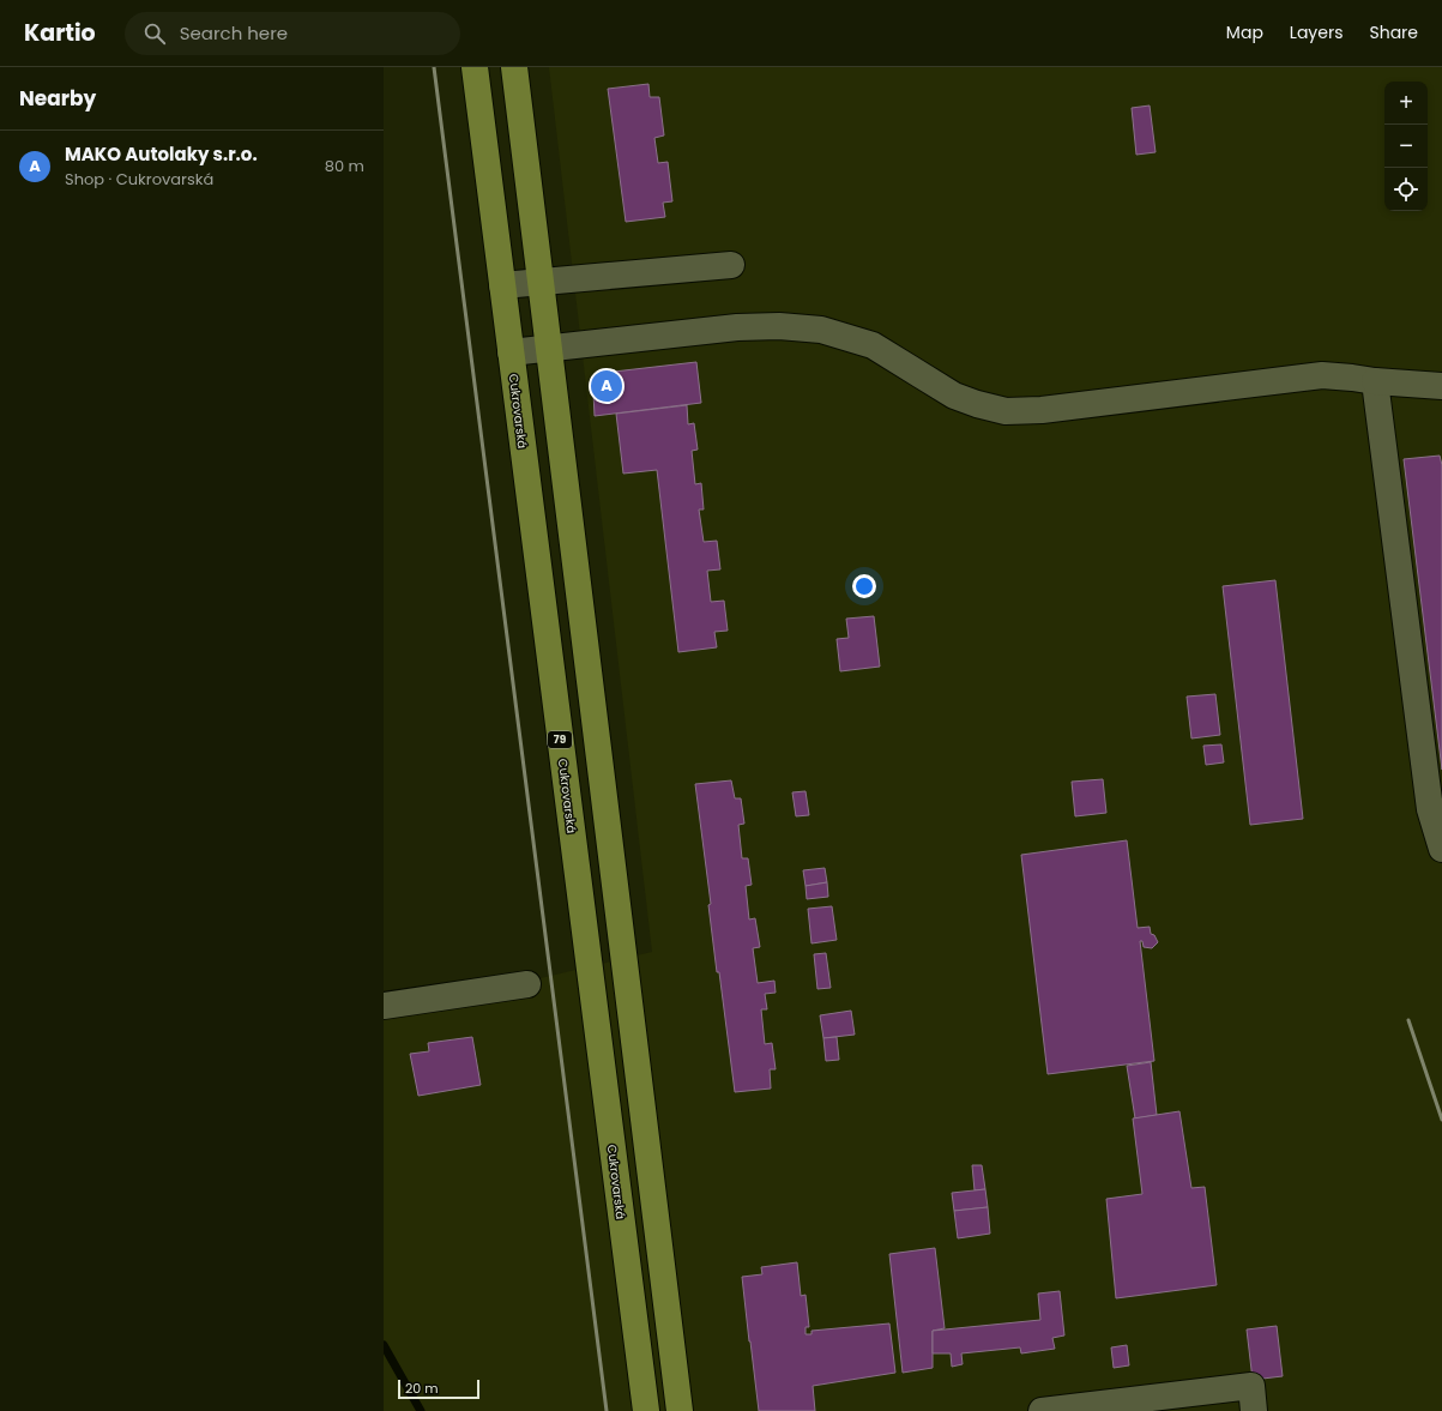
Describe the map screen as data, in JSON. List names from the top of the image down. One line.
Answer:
{"streets":{"main road":["Cukrovarská","79"]},"scale_bar":"20 m","page":{"header":"Kartio","search":"Search here","nav":["Map","Layers","Share"],"heading":"Nearby","map_buttons":["+","−"],"list":[{"mark":"A","name":"MAKO Autolaky s.r.o.","note":"Shop · Cukrovarská","value":"80 m"}],"pins":"A","scale":"20 m"}}
